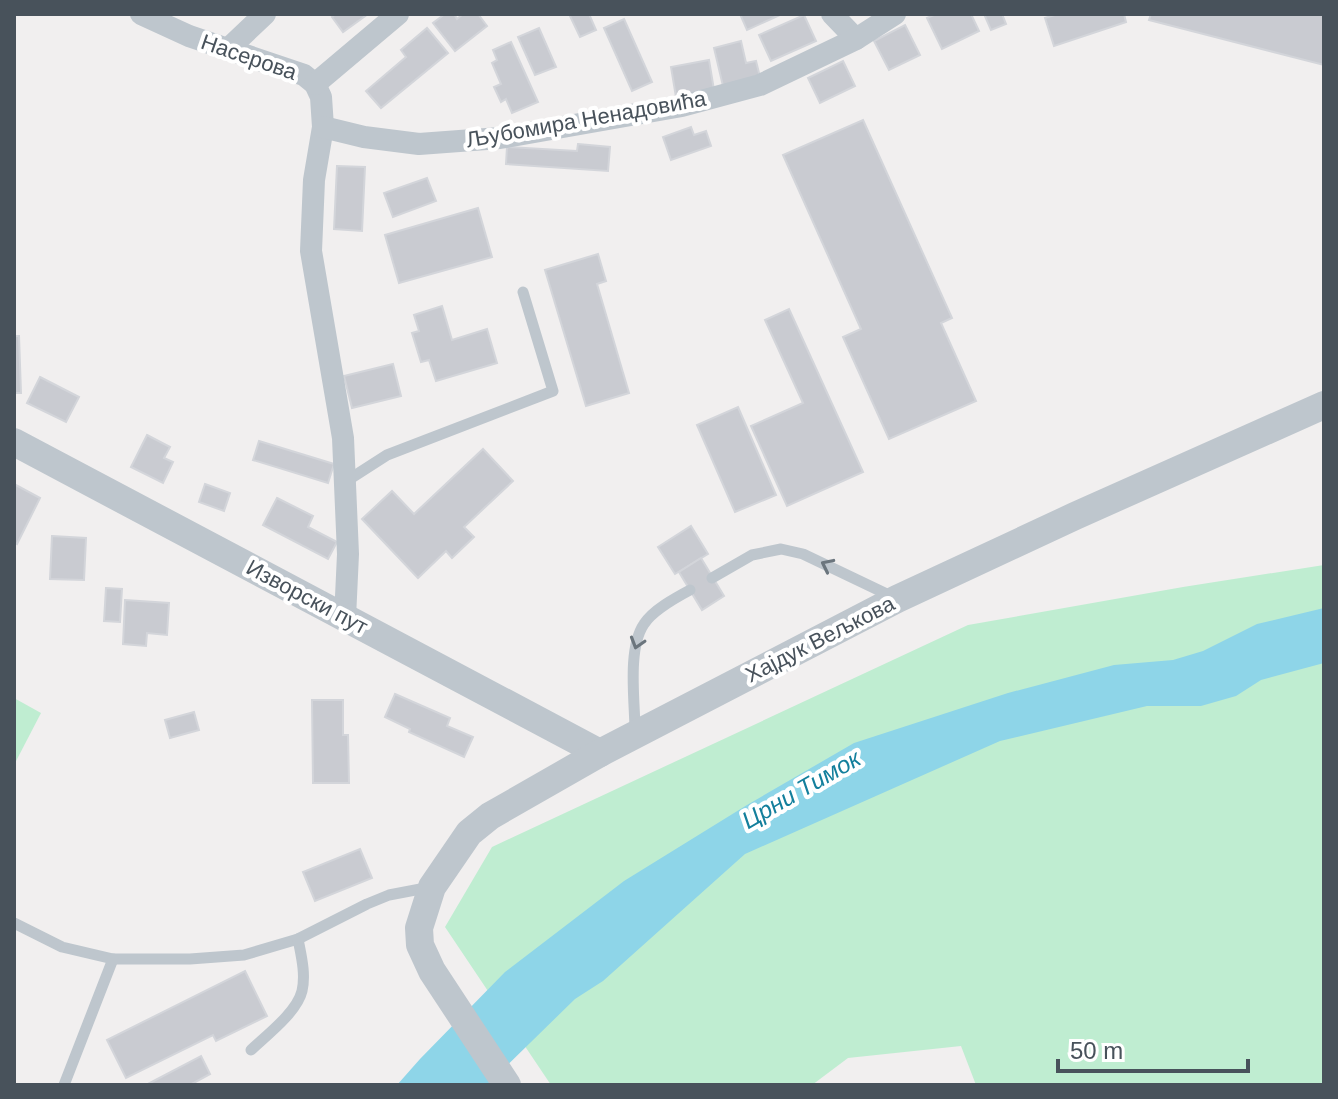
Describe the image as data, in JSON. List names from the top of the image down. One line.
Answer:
{"streets":{"street":["Насерова","Љубомира Ненадовића","Изворски пут","Хајдук Вељкова"]},"crossings":[["Насерова","Љубомира Ненадовића"],["Изворски пут","Хајдук Вељкова"]],"water":["Црни Тимок"],"scale_bar":"50 m"}
